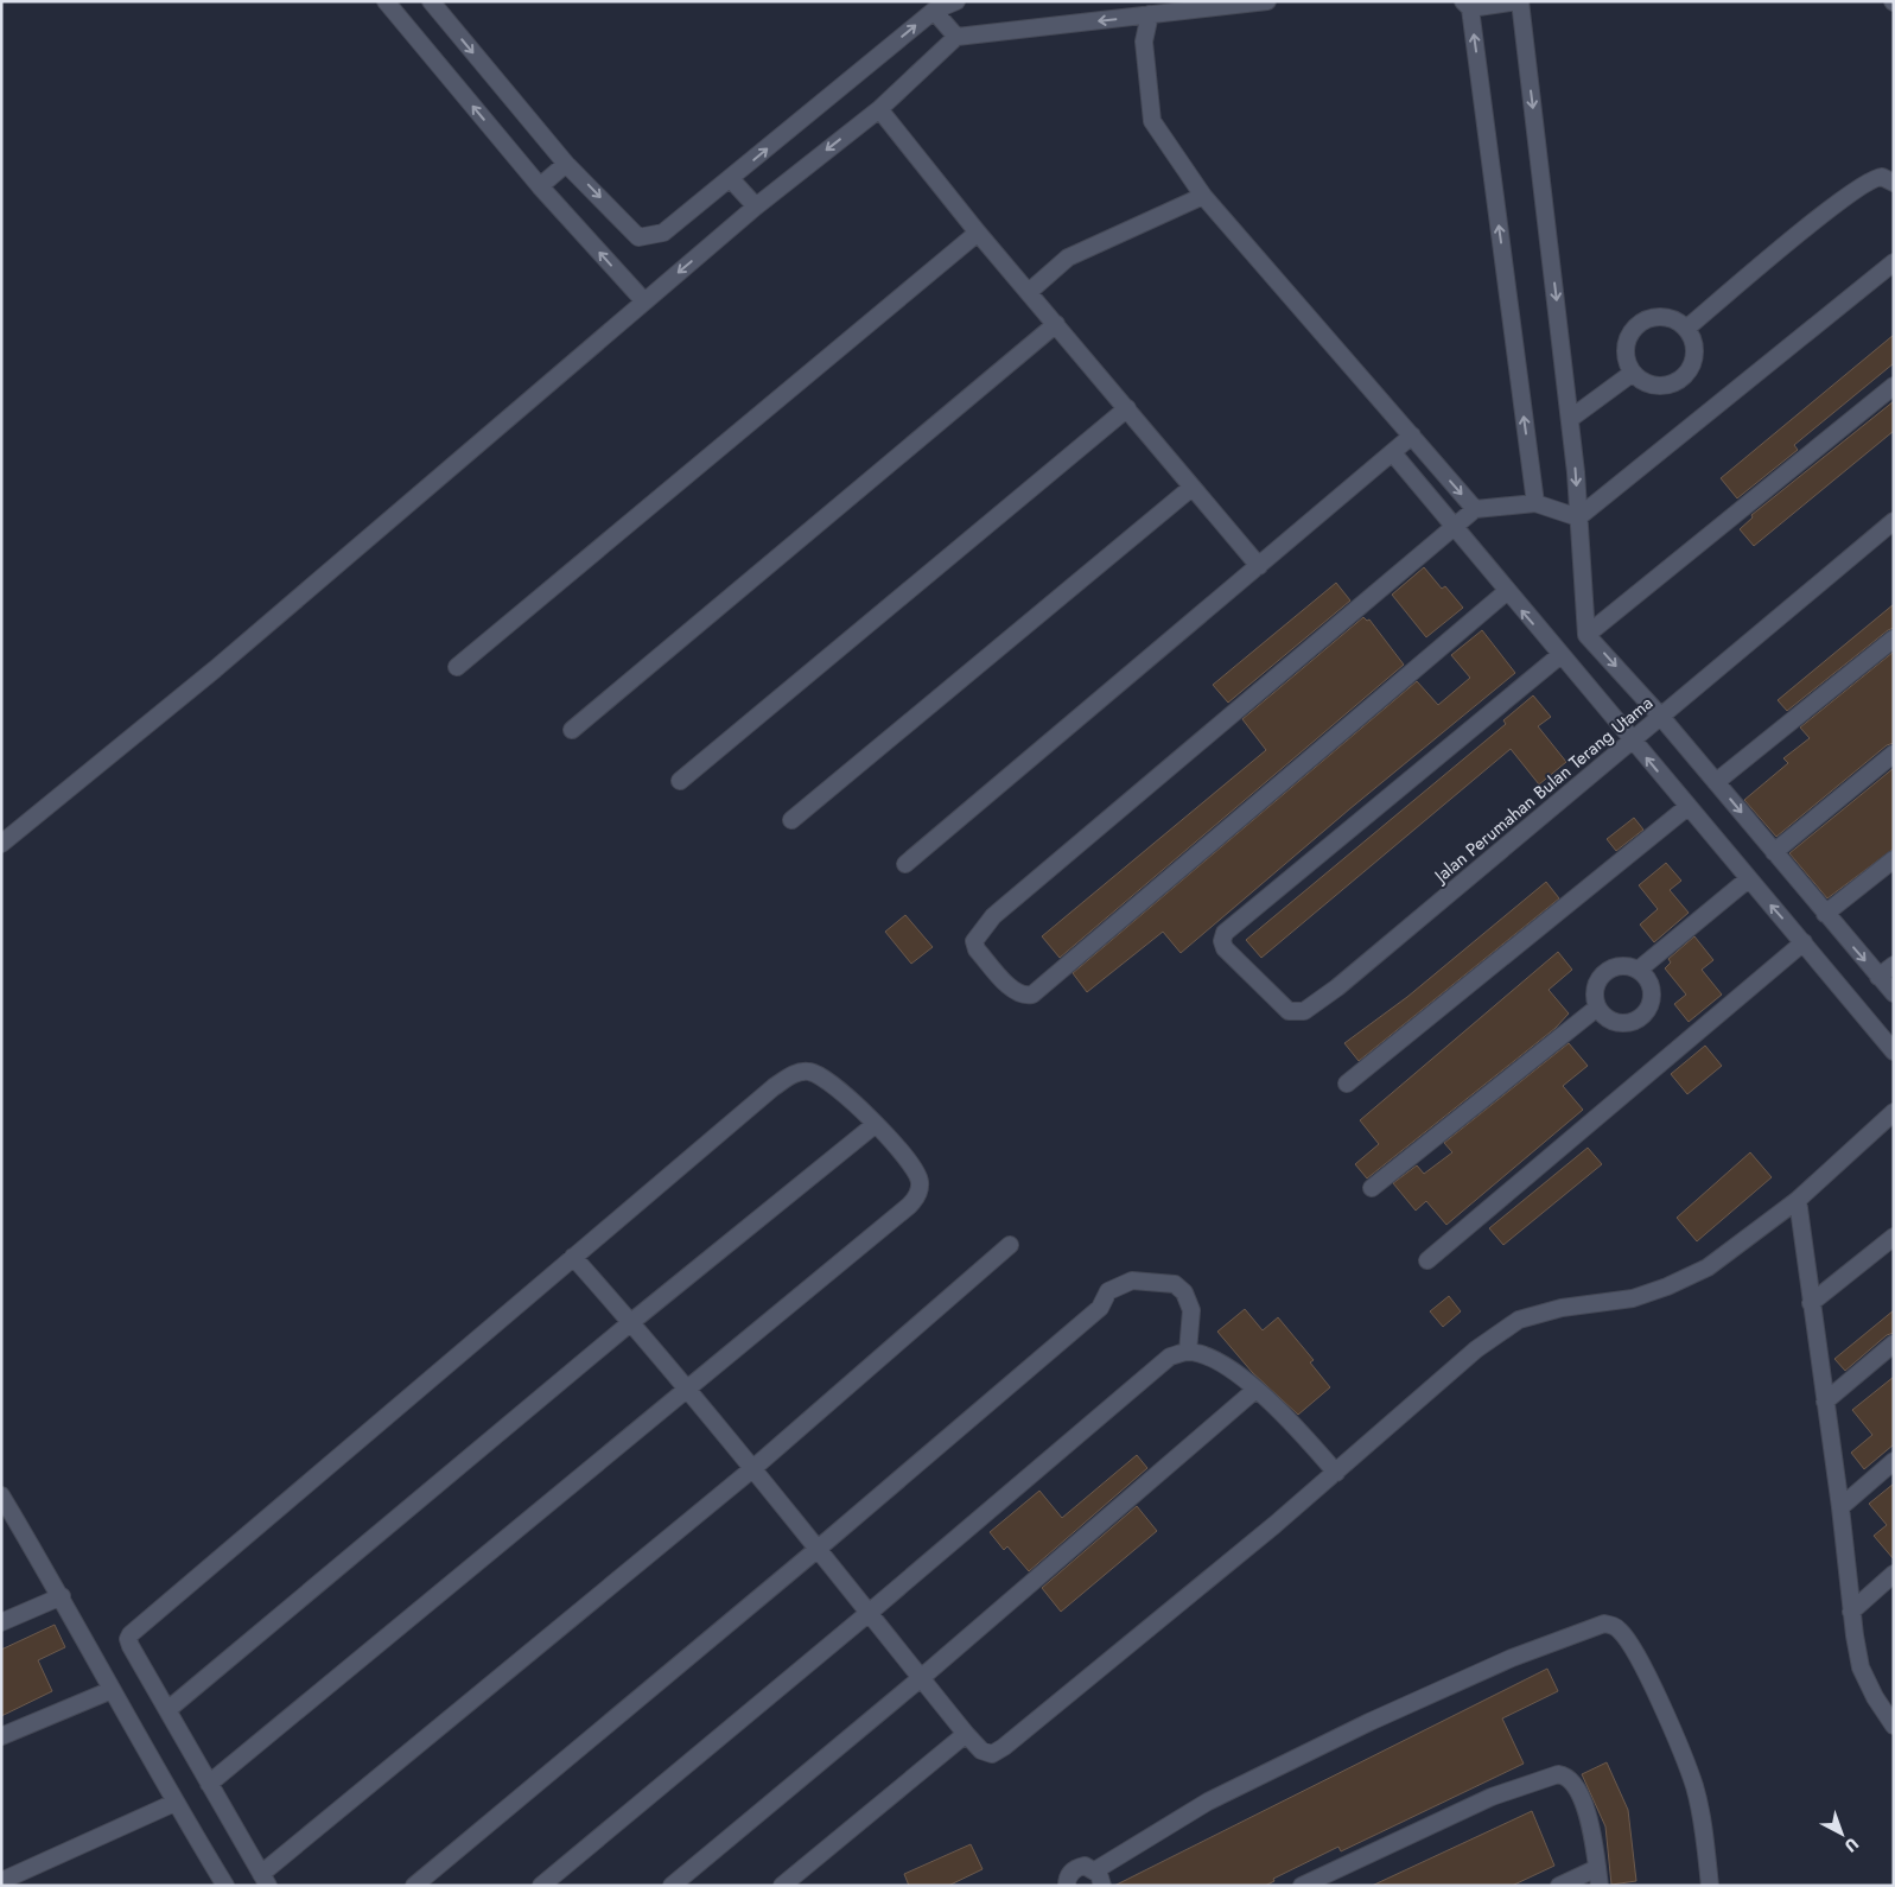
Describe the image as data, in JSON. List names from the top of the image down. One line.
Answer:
{"streets":{"street":["Jalan Perumahan Bulan Terang Utama"]},"north":"bottom right"}
